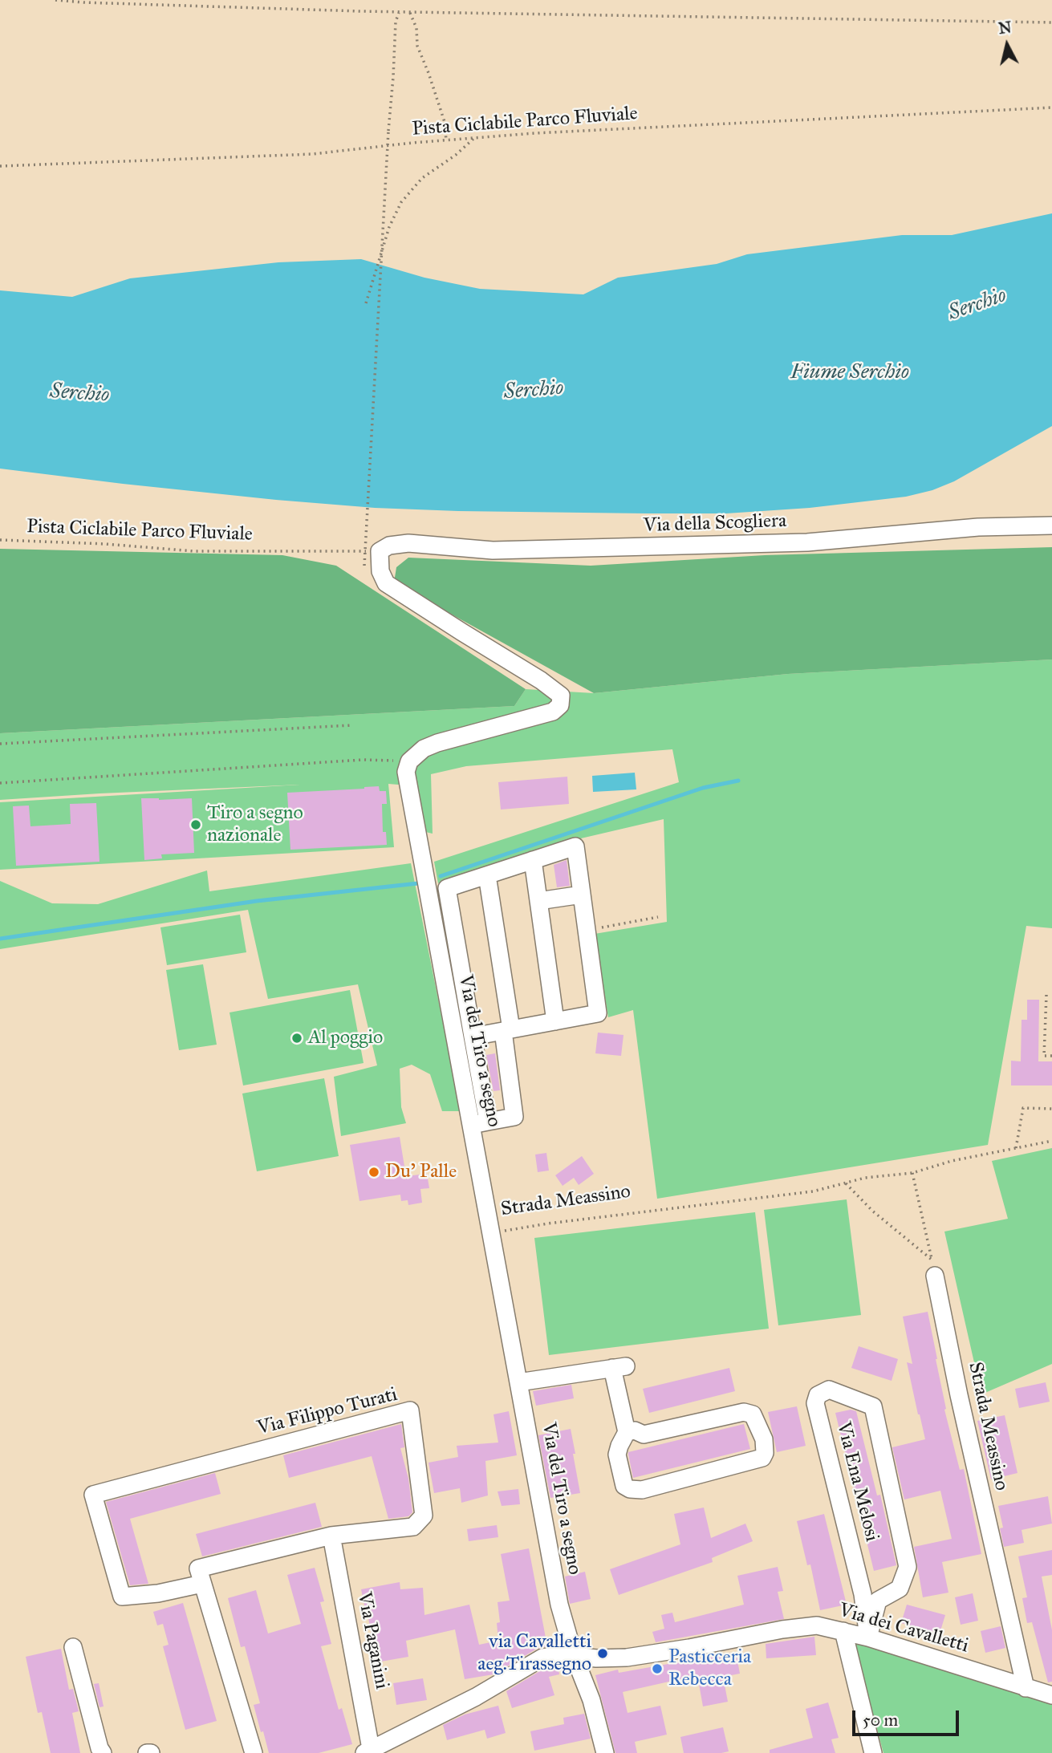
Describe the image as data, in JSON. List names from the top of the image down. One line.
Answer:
{"streets":{"street":["Via della Scogliera","Via del Tiro a segno","Strada Meassino","Via Filippo Turati","Via Ena Melosi","Via dei Cavalletti","Via Paganini"],"path":["Pista Ciclabile Parco Fluviale"]},"crossings":[["Pista Ciclabile Parco Fluviale","Via della Scogliera"],["Via del Tiro a segno","Strada Meassino"],["Via del Tiro a segno","Via dei Cavalletti"],["Strada Meassino","Via dei Cavalletti"],["Via Filippo Turati","Via Paganini"],["Via Ena Melosi","Via dei Cavalletti"],["Via dei Cavalletti","Via Paganini"]],"water":["Serchio","Fiume Serchio"],"places":["Tiro a segno nazionale","Al poggio","Du' Palle","via Cavalletti aeg.Tirassegno","Pasticceria Rebecca"],"scale_bar":"50 m","north":"top"}
